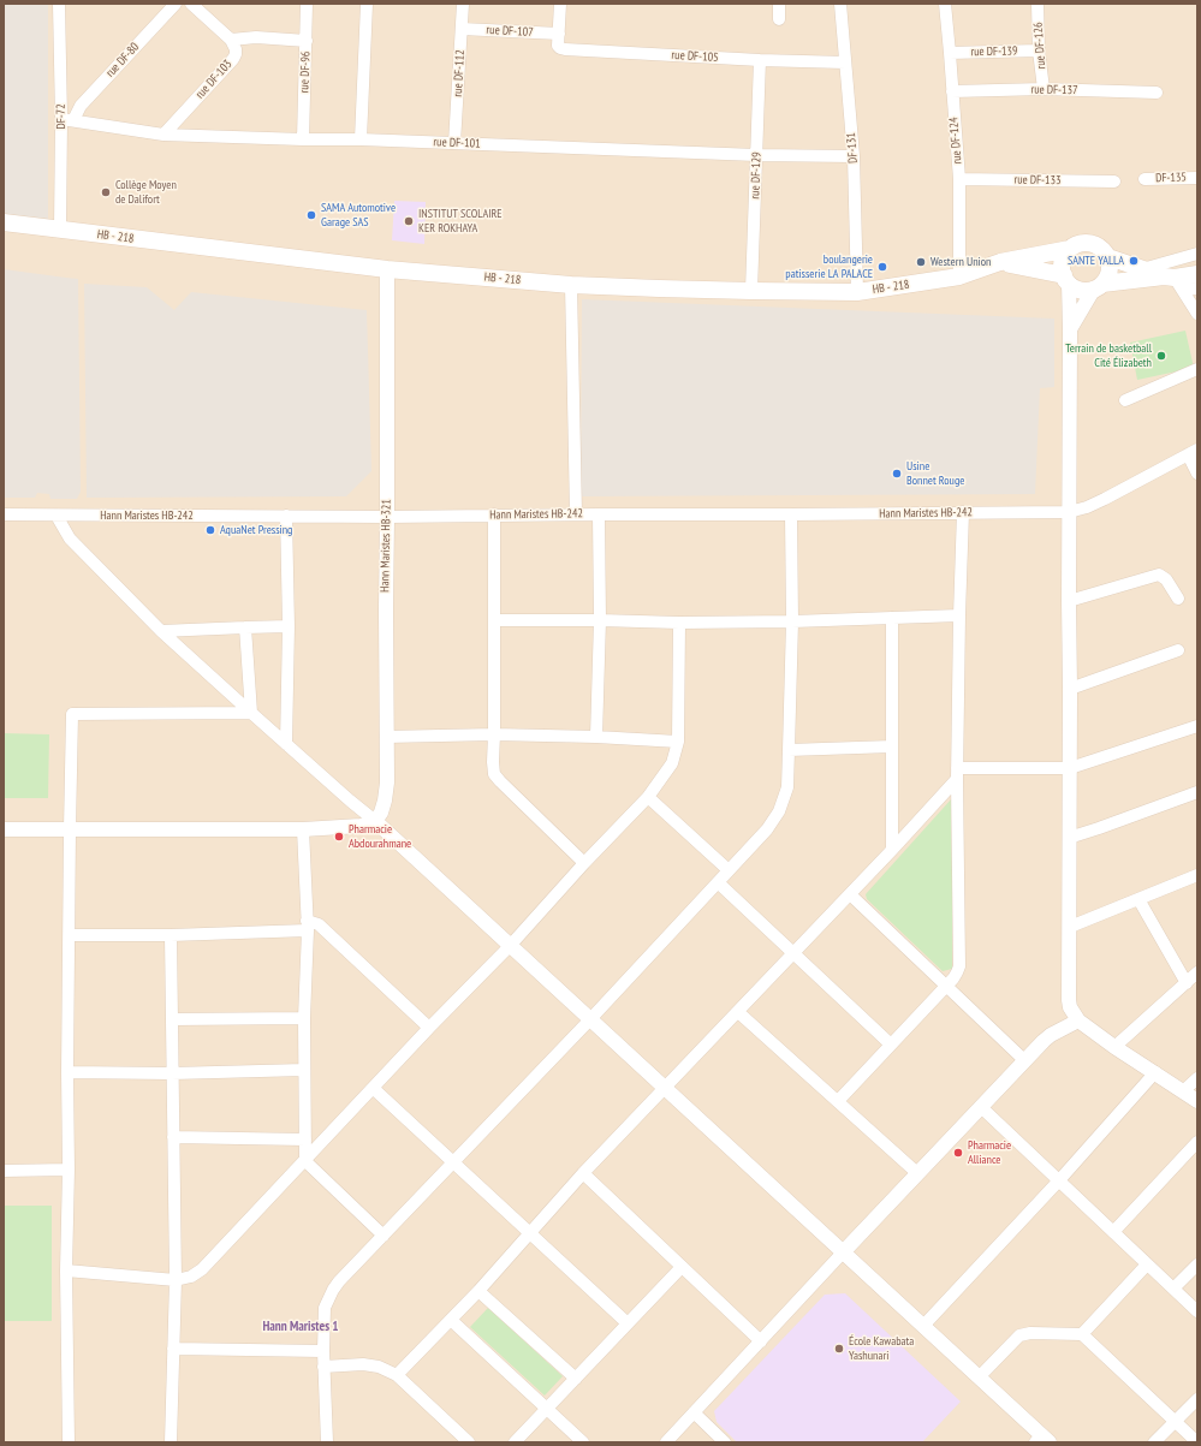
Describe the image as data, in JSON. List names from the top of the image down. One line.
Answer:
{"streets":{"main road":["HB - 218"],"street":["rue DF-107","rue DF-126","rue DF-139","rue DF-105","rue DF-80","rue DF-96","rue DF-112","rue DF-103","rue DF-137","DF-72","rue DF-124","rue DF-101","DF-131","rue DF-129","DF-135","rue DF-133","Hann Maristes HB-242","Hann Maristes HB-321"]},"crossings":[["rue DF-107","rue DF-105"],["rue DF-107","rue DF-112"],["rue DF-126","rue DF-139"],["rue DF-126","rue DF-137"],["rue DF-139","rue DF-124"],["rue DF-105","DF-131"],["rue DF-105","rue DF-129"],["rue DF-80","DF-72"],["rue DF-80","rue DF-101"],["rue DF-96","rue DF-101"],["rue DF-112","rue DF-101"],["rue DF-103","rue DF-101"],["rue DF-137","rue DF-124"],["DF-72","rue DF-101"],["DF-72","HB - 218"],["rue DF-124","rue DF-133"],["rue DF-124","HB - 218"],["rue DF-101","DF-131"],["rue DF-101","rue DF-129"],["DF-131","HB - 218"],["rue DF-129","HB - 218"],["HB - 218","Hann Maristes HB-321"],["Hann Maristes HB-242","Hann Maristes HB-321"]],"districts":["Hann Maristes 1"],"places":["Collège Moyen de Dalifort","SAMA Automotive Garage SAS","INSTITUT SCOLAIRE KER ROKHAYA","SANTE YALLA","Western Union","boulangerie patisserie LA PALACE","Terrain de basketball Cité Élizabeth","Usine Bonnet Rouge","AquaNet Pressing","Pharmacie Abdourahmane","Pharmacie Alliance","École Kawabata Yashunari"]}
